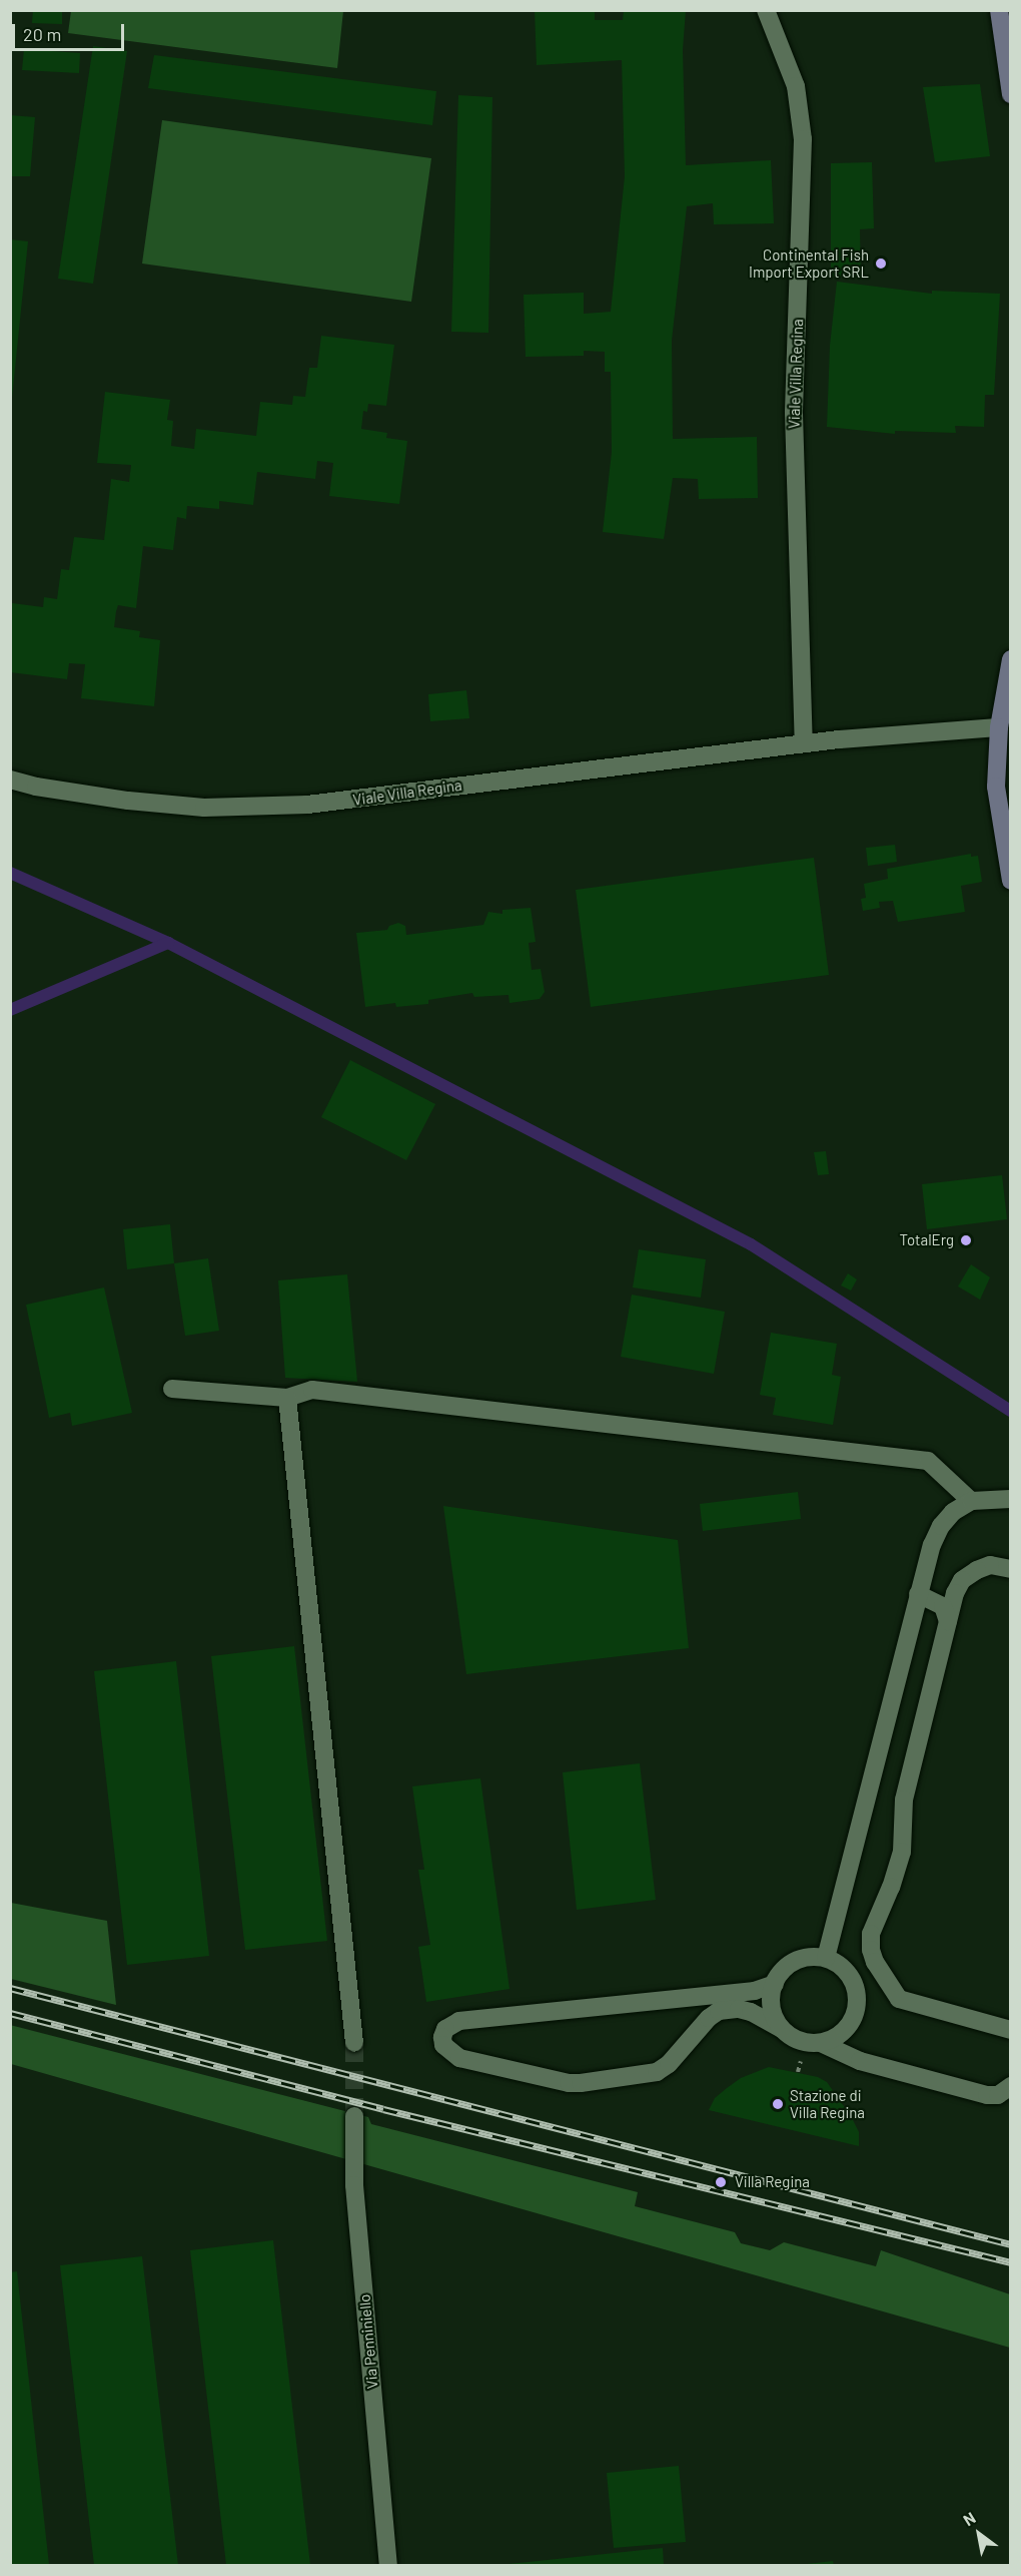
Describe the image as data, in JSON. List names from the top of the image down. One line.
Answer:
{"streets":{"street":["Viale Villa Regina","Via Penniniello"]},"places":["Continental Fish Import Export SRL","TotalErg","Stazione di Villa Regina","Villa Regina"],"scale_bar":"20 m","north":"top left"}
